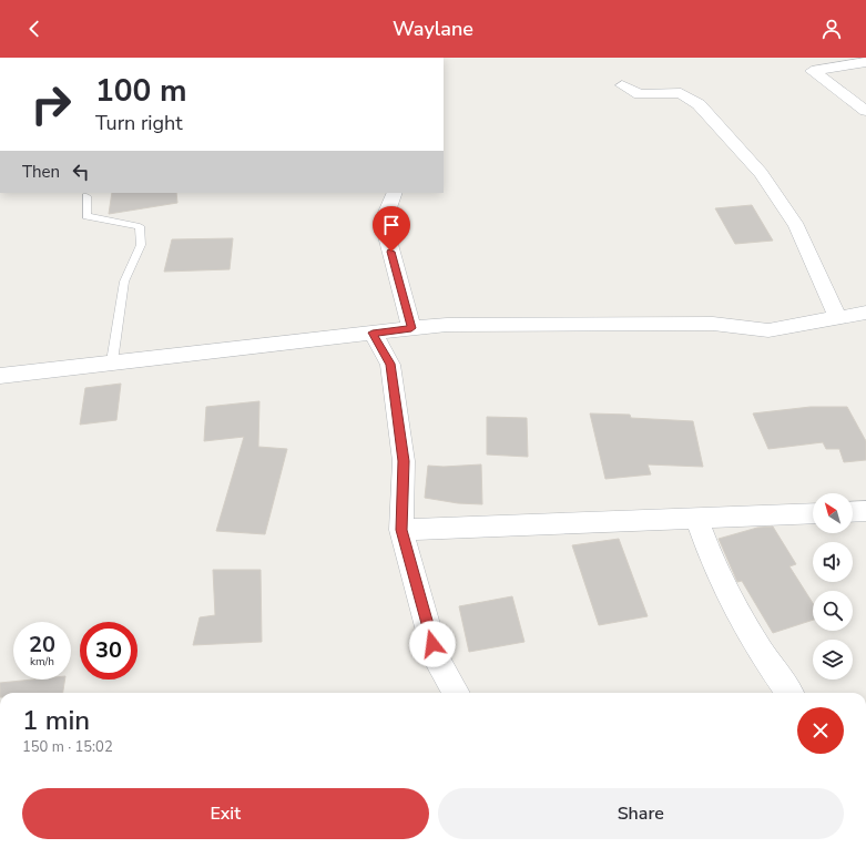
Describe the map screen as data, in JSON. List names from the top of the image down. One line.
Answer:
{"north":"top left","page":{"header":"Waylane","turn":["100 m","Turn right"],"then":"Then","speed":"20 km/h","limit":"30","heading":["1 min","150 m · 15:02"],"buttons":["Exit","Share"]}}
